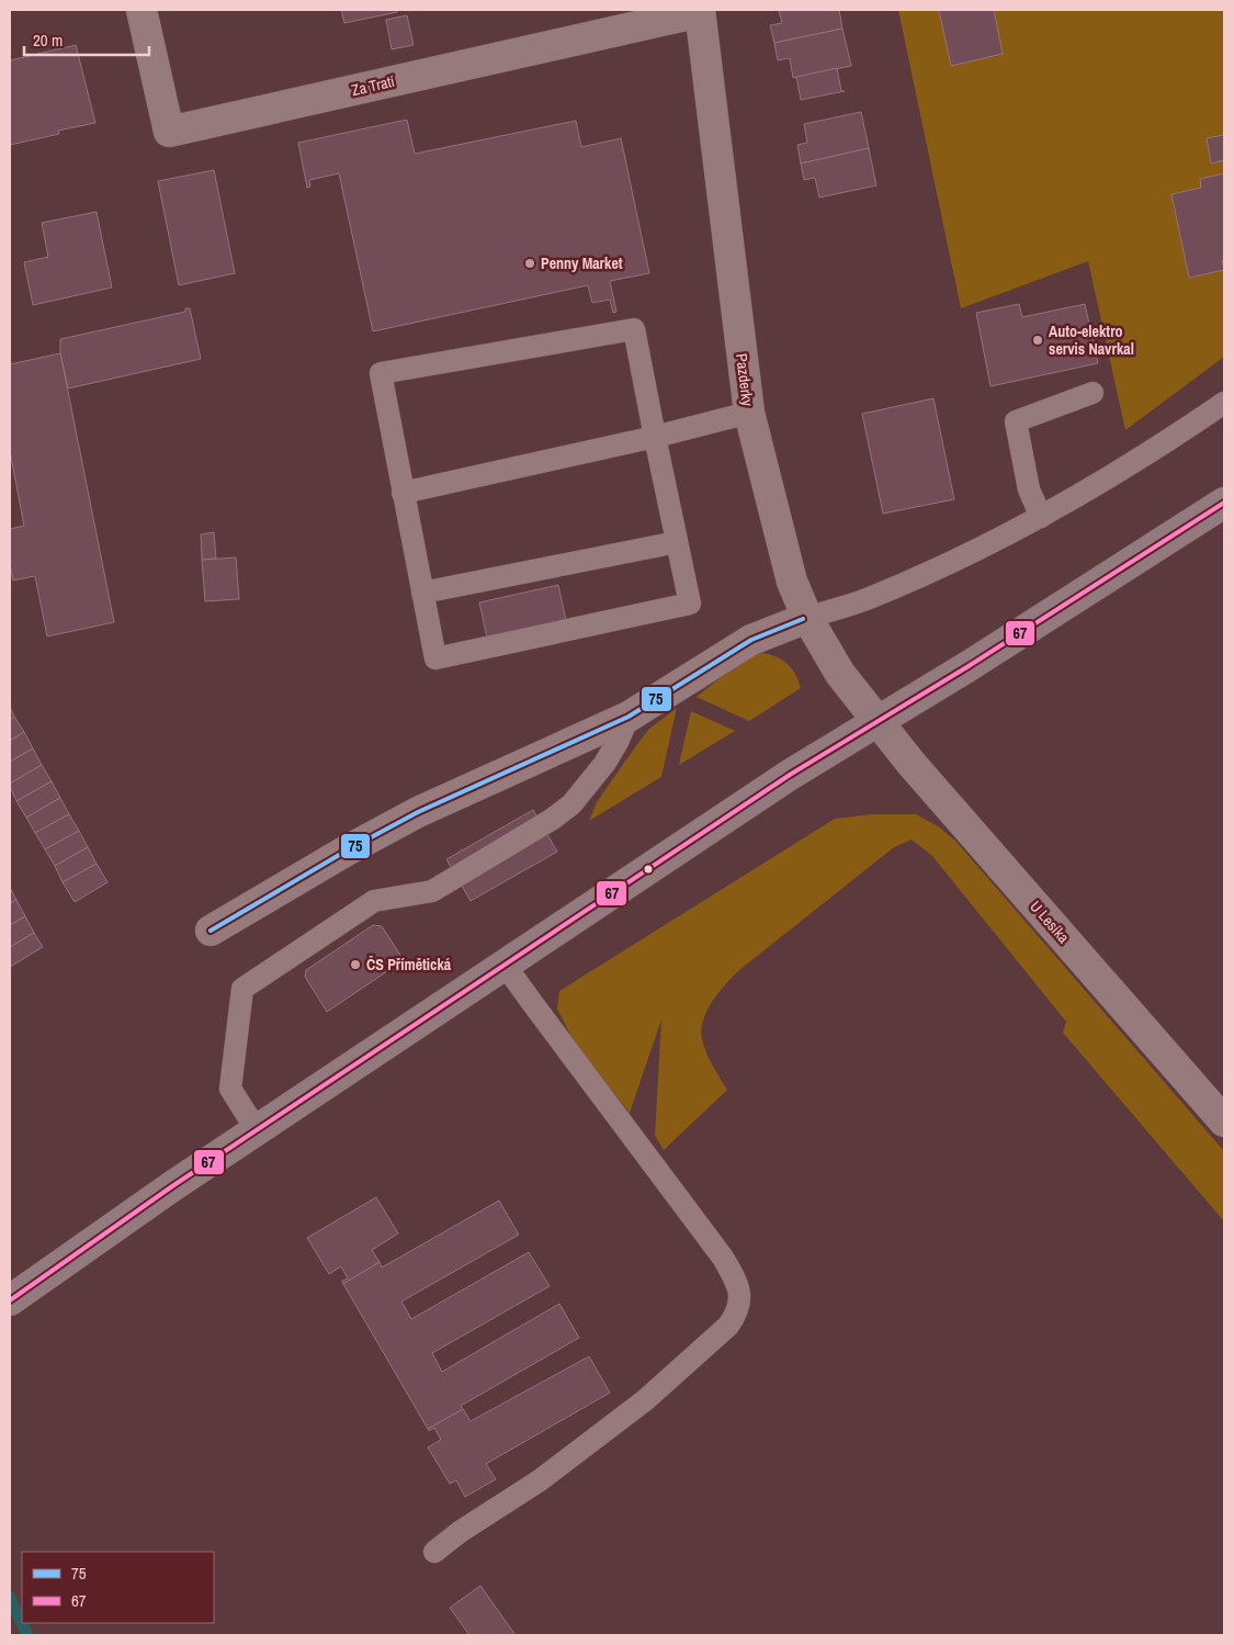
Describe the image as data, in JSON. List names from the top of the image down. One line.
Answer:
{"streets":{"street":["Za Tratí","Pazderky","U Lesíka"]},"crossings":[["Za Tratí","Pazderky"],["Pazderky","U Lesíka"]],"places":["Penny Market","Auto-elektro servis Navrkal","ČS Přímětická"],"lines":["transit line 67","transit line 75"],"legend":["75","67"],"scale_bar":"20 m"}
